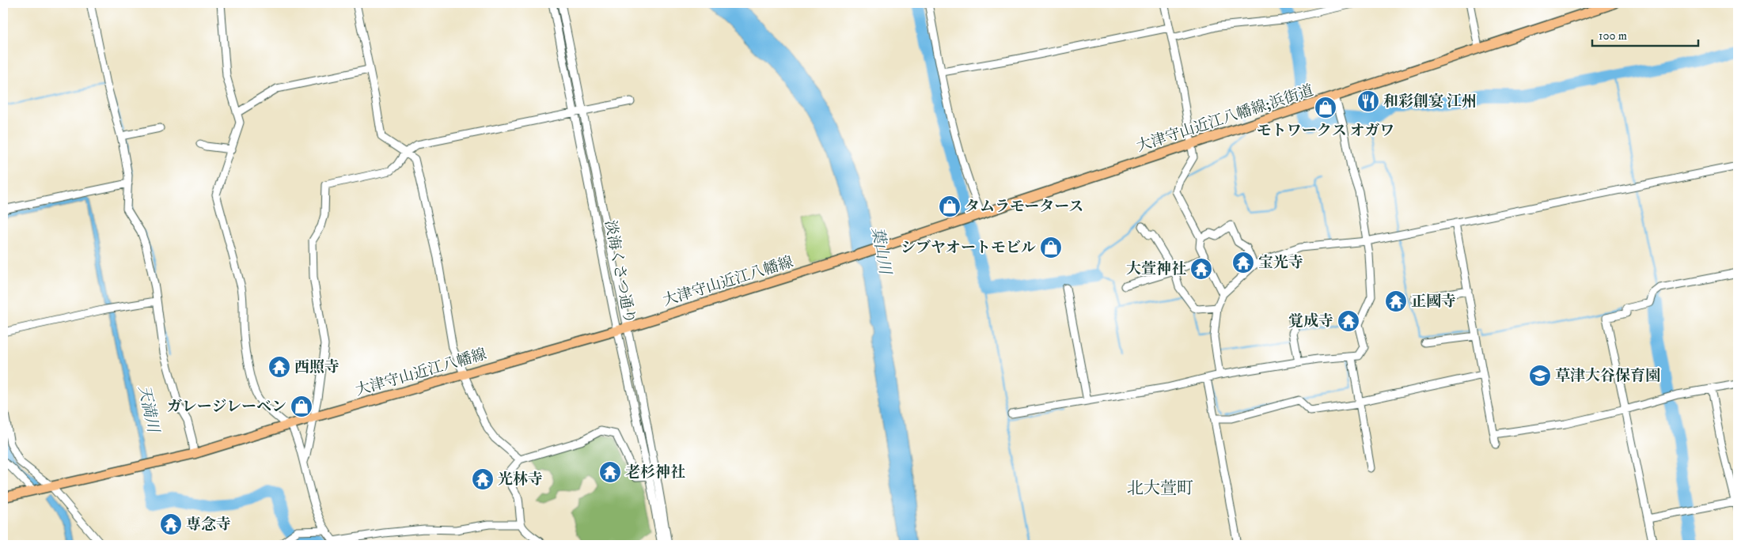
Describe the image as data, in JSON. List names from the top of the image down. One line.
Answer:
{"streets":{"main road":["大津守山近江八幡線;浜街道","大津守山近江八幡線"],"street":["淡海くさつ通り"]},"crossings":[["大津守山近江八幡線;浜街道","大津守山近江八幡線"],["淡海くさつ通り","大津守山近江八幡線"]],"districts":["北大萱町"],"water":["葉山川","天満川"],"places":{"restaurant":["和彩創宴 江州"],"shop":["モトワークス オガワ","タムラモータース","シブヤオートモビル","ガレージレーベン"],"temple":["宝光寺","大萱神社","正國寺","覚成寺","西照寺","老杉神社","光林寺","専念寺"],"school or university":["草津大谷保育園"]},"scale_bar":"100 m"}
